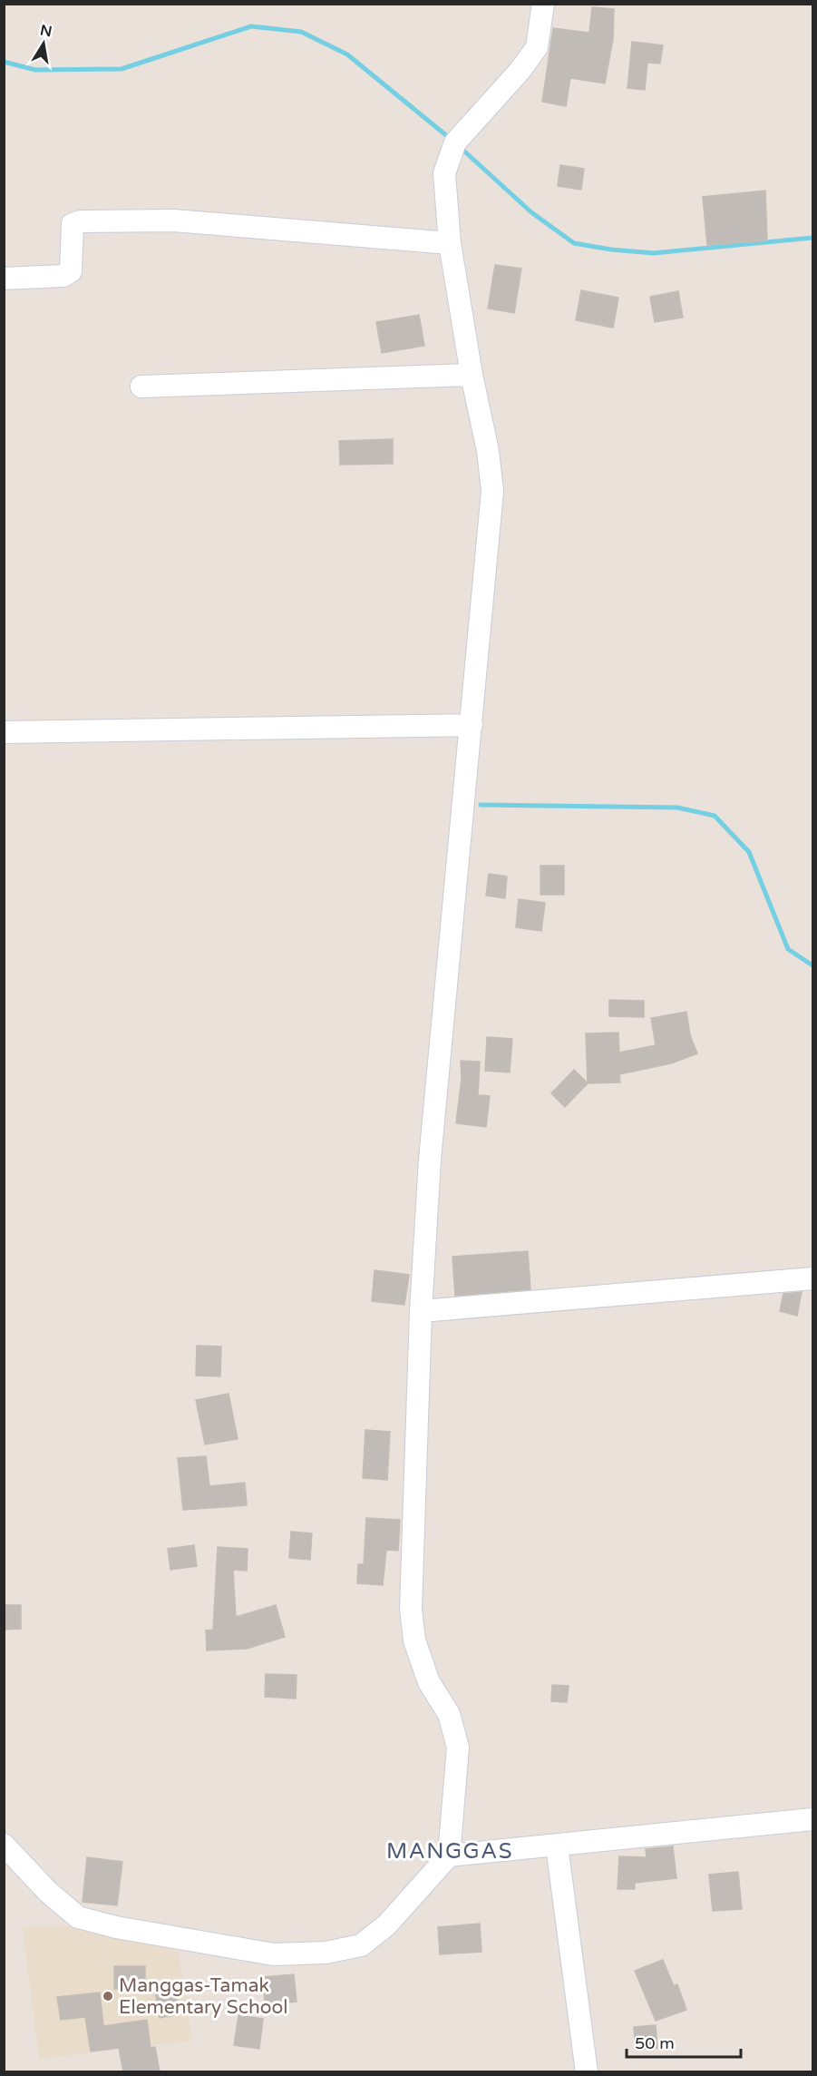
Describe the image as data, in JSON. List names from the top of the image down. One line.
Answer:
{"districts":["MANGGAS"],"places":["Manggas-Tamak Elementary School"],"scale_bar":"50 m","north":"top"}
